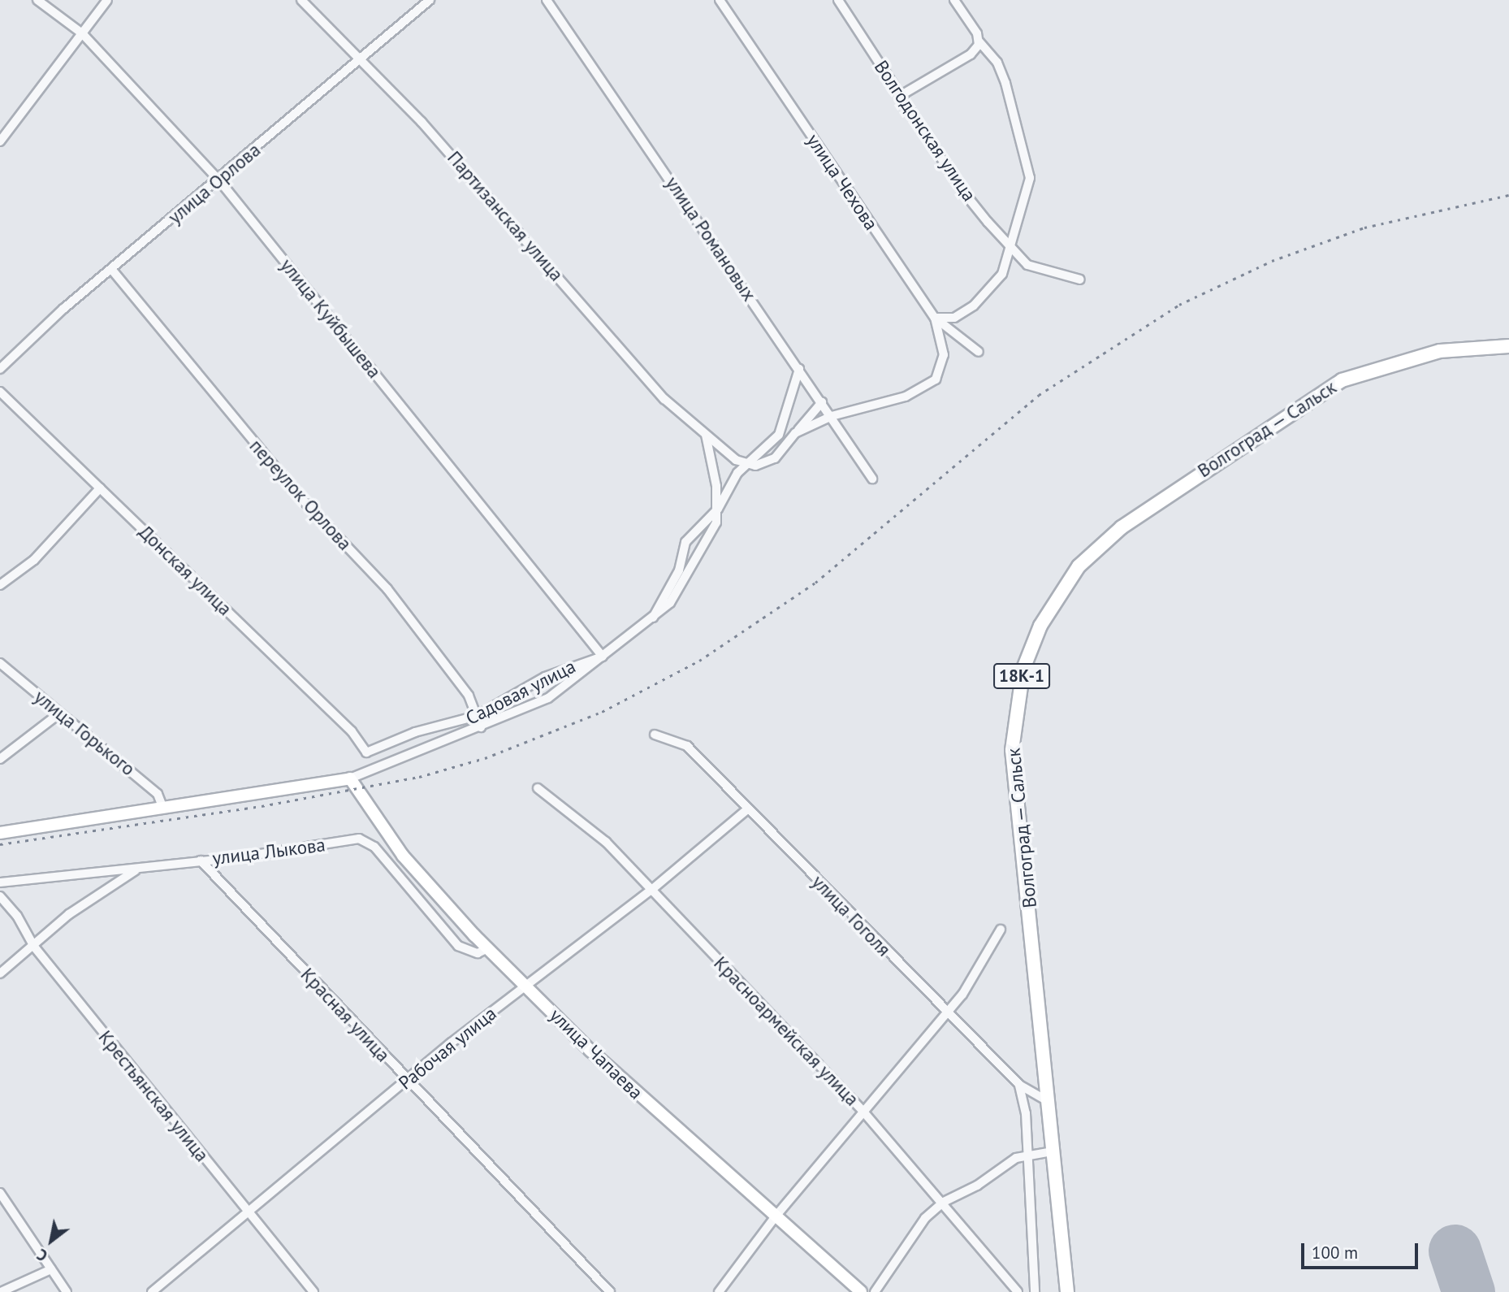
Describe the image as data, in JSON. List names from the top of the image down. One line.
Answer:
{"streets":{"main road":["Волгоград — Сальск","18К-1"],"street":["Волгодонская улица","улица Чехова","улица Орлова","Партизанская улица","улица Романовых","улица Куйбышева","переулок Орлова","Донская улица","Садовая улица","улица Горького","улица Лыкова","улица Гоголя","Красная улица","Красноармейская улица","Рабочая улица","улица Чапаева","Крестьянская улица"]},"crossings":[["улица Орлова","Партизанская улица"],["улица Орлова","улица Куйбышева"],["улица Орлова","переулок Орлова"],["улица Куйбышева","Садовая улица"],["Волгоград — Сальск","улица Гоголя"],["переулок Орлова","Садовая улица"],["Донская улица","Садовая улица"],["Садовая улица","улица Горького"],["Садовая улица","улица Чапаева"],["улица Лыкова","Красная улица"],["улица Лыкова","улица Чапаева"],["улица Гоголя","Рабочая улица"],["Красная улица","Рабочая улица"],["Красноармейская улица","Рабочая улица"],["Рабочая улица","улица Чапаева"],["Рабочая улица","Крестьянская улица"]],"scale_bar":"100 m","north":"bottom left"}
